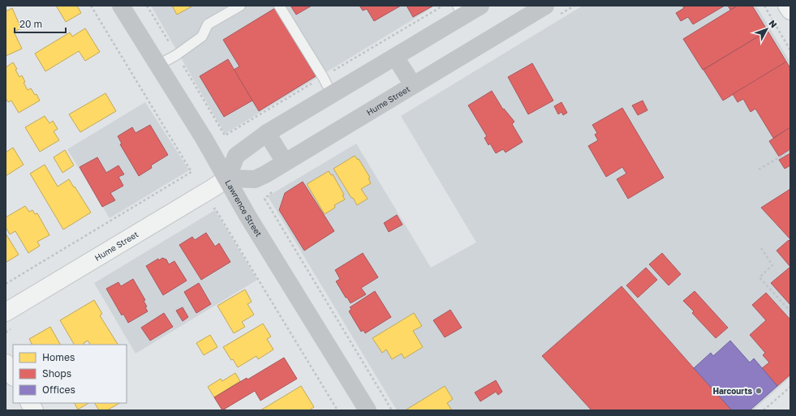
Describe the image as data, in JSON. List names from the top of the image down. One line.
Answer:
{"streets":{"street":["Hume Street","Lawrence Street"]},"crossings":[["Hume Street","Lawrence Street"]],"places":["Harcourts"],"legend":["Homes","Shops","Offices"],"scale_bar":"20 m","north":"top right"}
